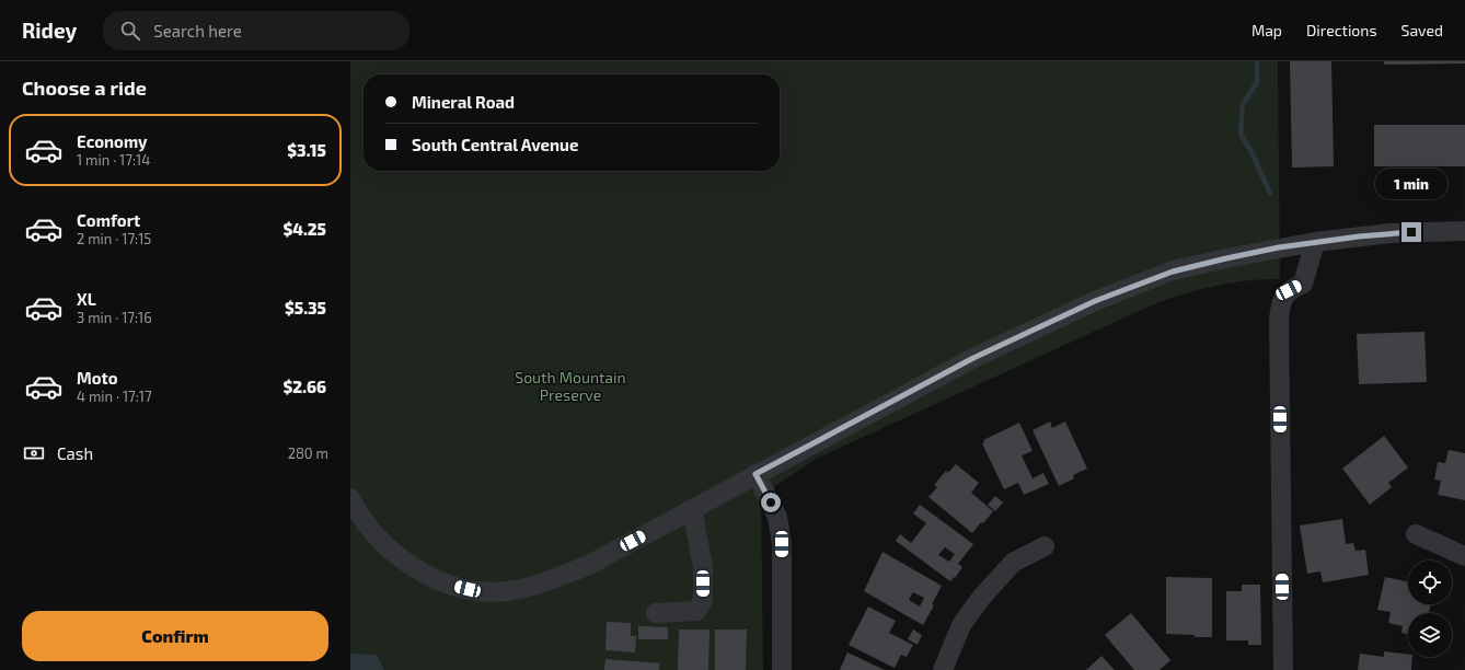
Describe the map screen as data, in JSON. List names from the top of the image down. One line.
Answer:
{"parks":["South Mountain Preserve"],"page":{"header":"Ridey","search":"Search here","nav":["Map","Directions","Saved"],"heading":"Choose a ride","banner":["Mineral Road","South Central Avenue"],"list":[{"name":"Economy","note":"1 min · 17:14","value":"$3.15"},{"name":"Comfort","note":"2 min · 17:15","value":"$4.25"},{"name":"XL","note":"3 min · 17:16","value":"$5.35"},{"name":"Moto","note":"4 min · 17:17","value":"$2.66"}],"bubble":"1 min","pay":["Cash","280 m"],"buttons":"Confirm"}}
